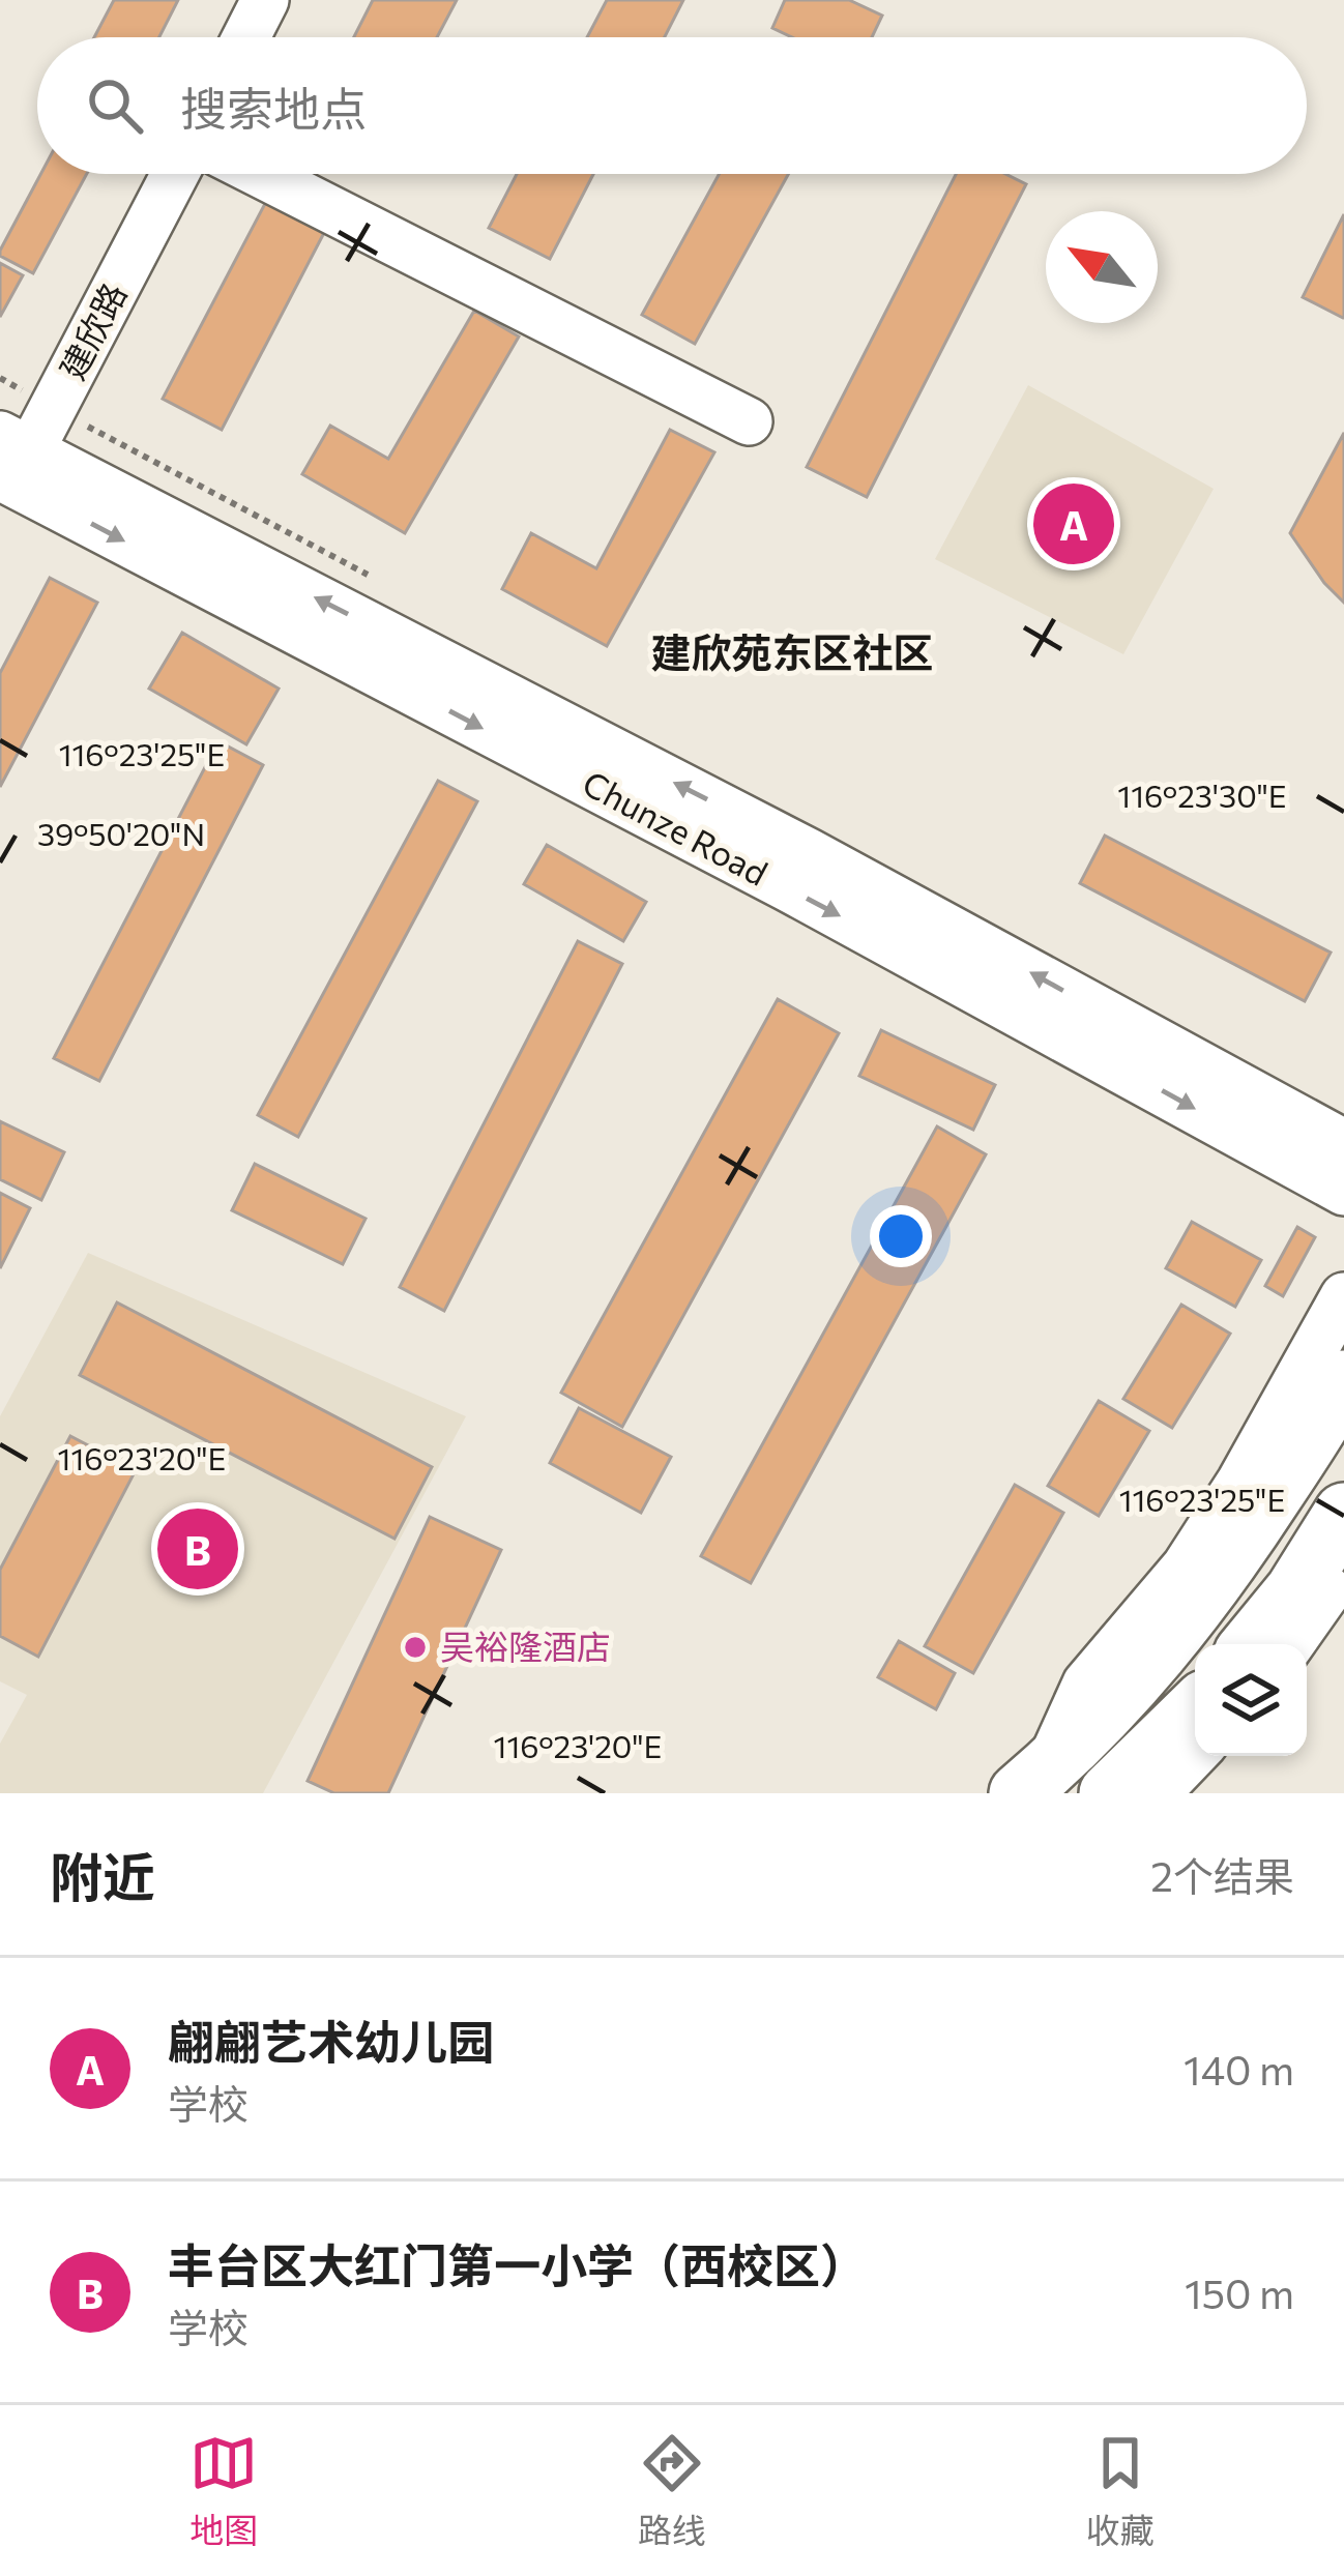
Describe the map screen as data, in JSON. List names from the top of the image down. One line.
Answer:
{"streets":{"street":["建欣路","Chunze Road"]},"crossings":[["建欣路","Chunze Road"]],"districts":["建欣苑东区社区"],"places":["吴裕隆酒店"],"north":"top left","page":{"search":"搜索地点","pins":["A","B"],"heading":["附近","2个结果"],"list":[{"mark":"A","name":"翩翩艺术幼儿园","note":"学校","value":"140 m"},{"mark":"B","name":"丰台区大红门第一小学（西校区）","note":"学校","value":"150 m"}],"nav":["地图","路线","收藏"]},"coordinates":["116°23'25\"E","116°23'30\"E","39°50'20\"N","116°23'20\"E"]}
